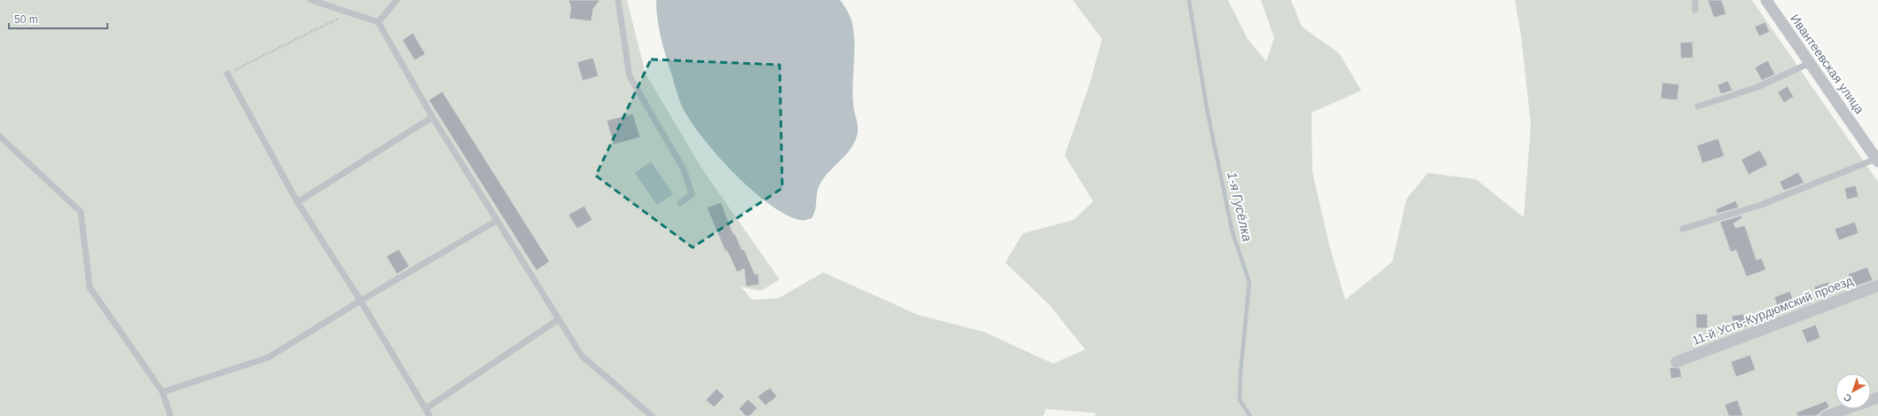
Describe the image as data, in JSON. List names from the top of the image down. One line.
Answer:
{"streets":{"street":["Ивантеевская улица","11-й Усть-Курдюмский проезд"]},"water":["1-я Гусёлка"],"scale_bar":"50 m","north":"bottom left"}
